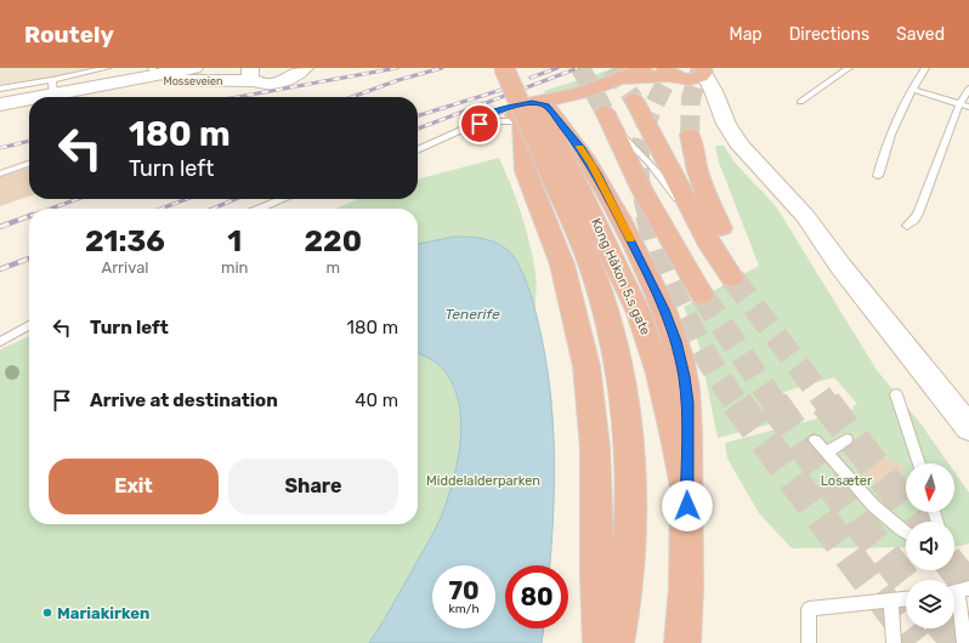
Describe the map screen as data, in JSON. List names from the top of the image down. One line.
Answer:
{"streets":{"highway":["Kong Håkon 5.s gate"],"street":["Mosseveien"]},"water":["Tenerife"],"parks":["Middelalderparken","Losæter"],"places":["Mariakirken"],"north":"bottom","page":{"header":"Routely","nav":["Map","Directions","Saved"],"turn":["180 m","Turn left"],"eta":["21:36","Arrival","1","min","220","m"],"list":[{"name":"Turn left","value":"180 m"},{"name":"Arrive at destination","value":"40 m"}],"buttons":["Exit","Share"],"speed":"70 km/h","limit":"80"}}
